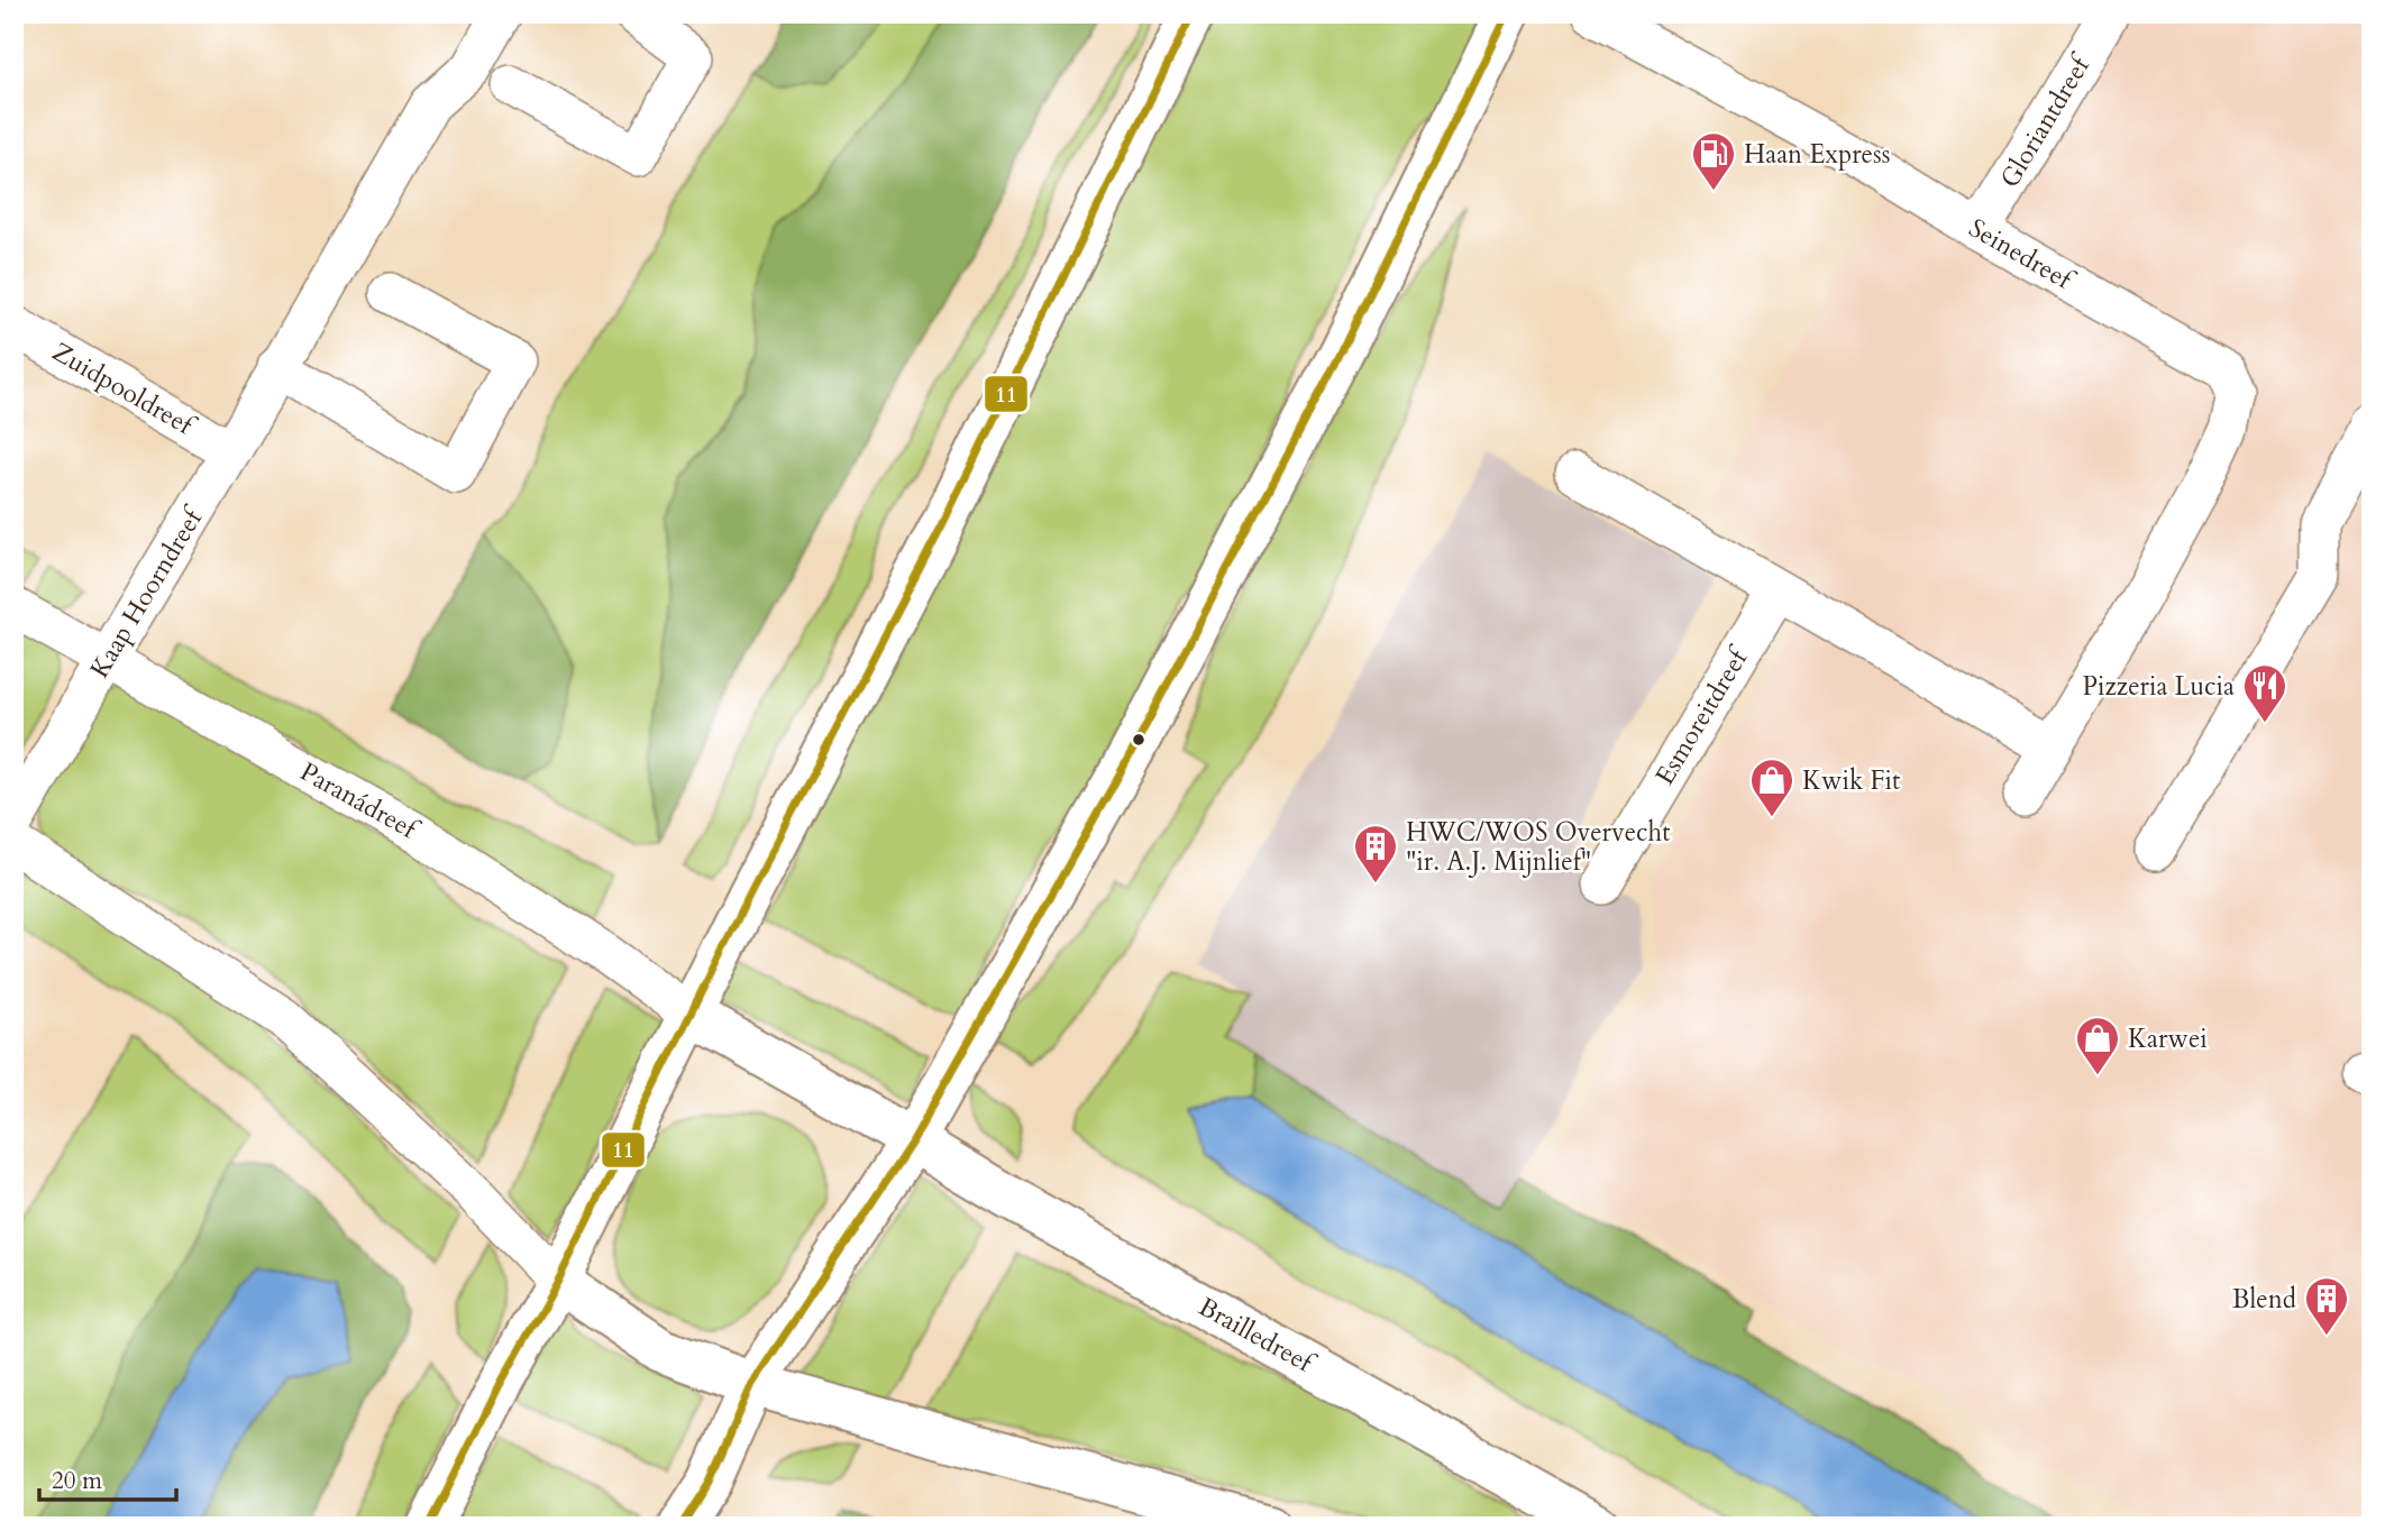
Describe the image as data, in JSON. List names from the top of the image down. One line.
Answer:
{"streets":{"main road":["Brailledreef"],"street":["Gloriantdreef","Seinedreef","Zuidpooldreef","Kaap Hoorndreef","Esmoreitdreef","Paranádreef"]},"crossings":[["Gloriantdreef","Seinedreef"],["Zuidpooldreef","Kaap Hoorndreef"],["Kaap Hoorndreef","Paranádreef"],["Paranádreef","Brailledreef"]],"places":{"fuel station":["Haan Express"],"restaurant":["Pizzeria Lucia"],"shop":["Kwik Fit","Karwei"],"building":["HWC/WOS Overvecht \"ir. A.J. Mijnlief\"","Blend"]},"lines":["transit line 11"],"scale_bar":"20 m"}
